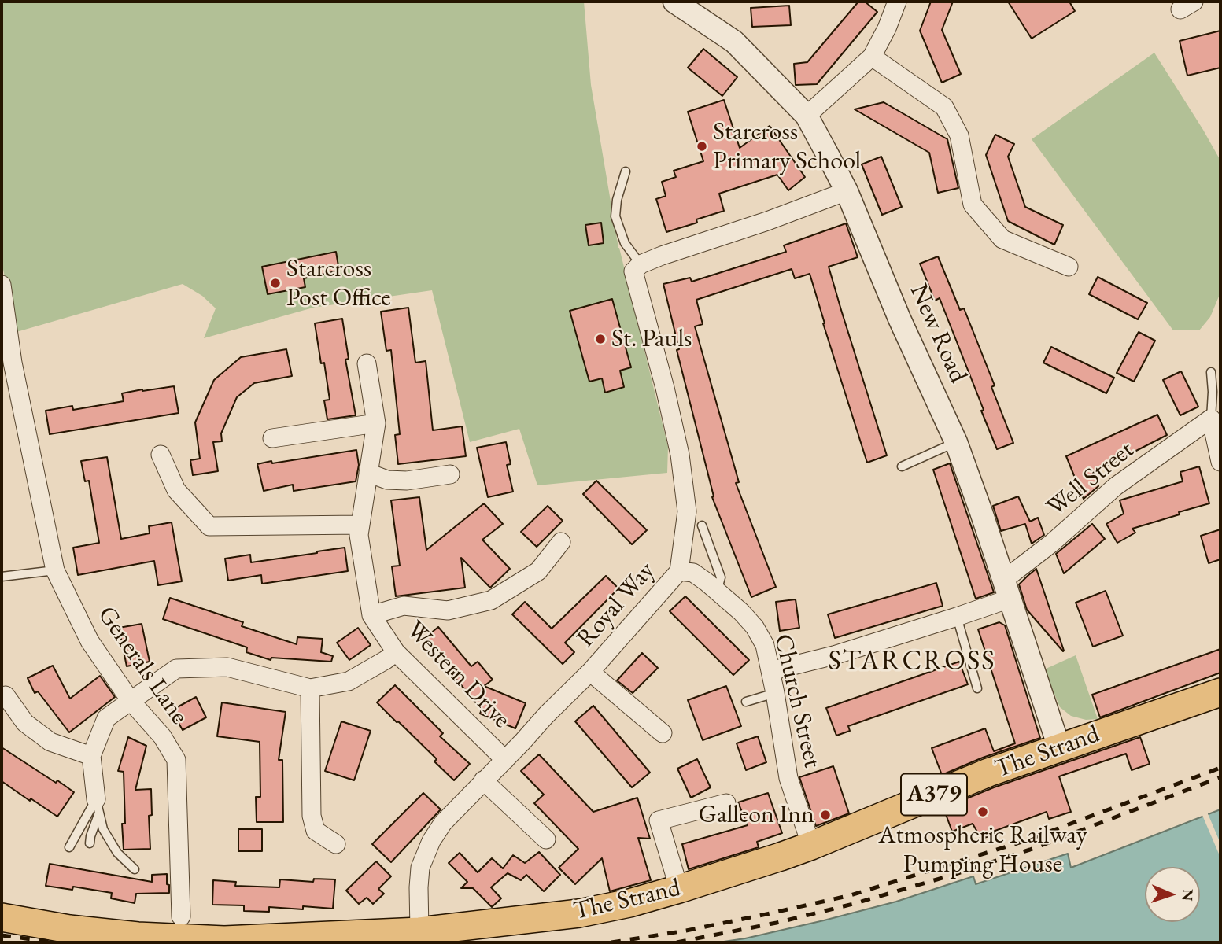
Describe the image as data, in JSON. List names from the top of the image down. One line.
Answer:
{"streets":{"main road":["The Strand","A379"],"street":["New Road","Well Street","Royal Way","Generals Lane","Western Drive","Church Street"]},"crossings":[["New Road","Well Street"],["New Road","The Strand"],["Well Street","Church Street"],["Royal Way","Western Drive"],["Royal Way","Church Street"],["Royal Way","The Strand"],["Church Street","The Strand"]],"districts":["STARCROSS"],"places":["Starcross Primary School","Starcross Post Office","St. Pauls","Atmospheric Railway Pumping House","Galleon Inn"],"north":"right"}
